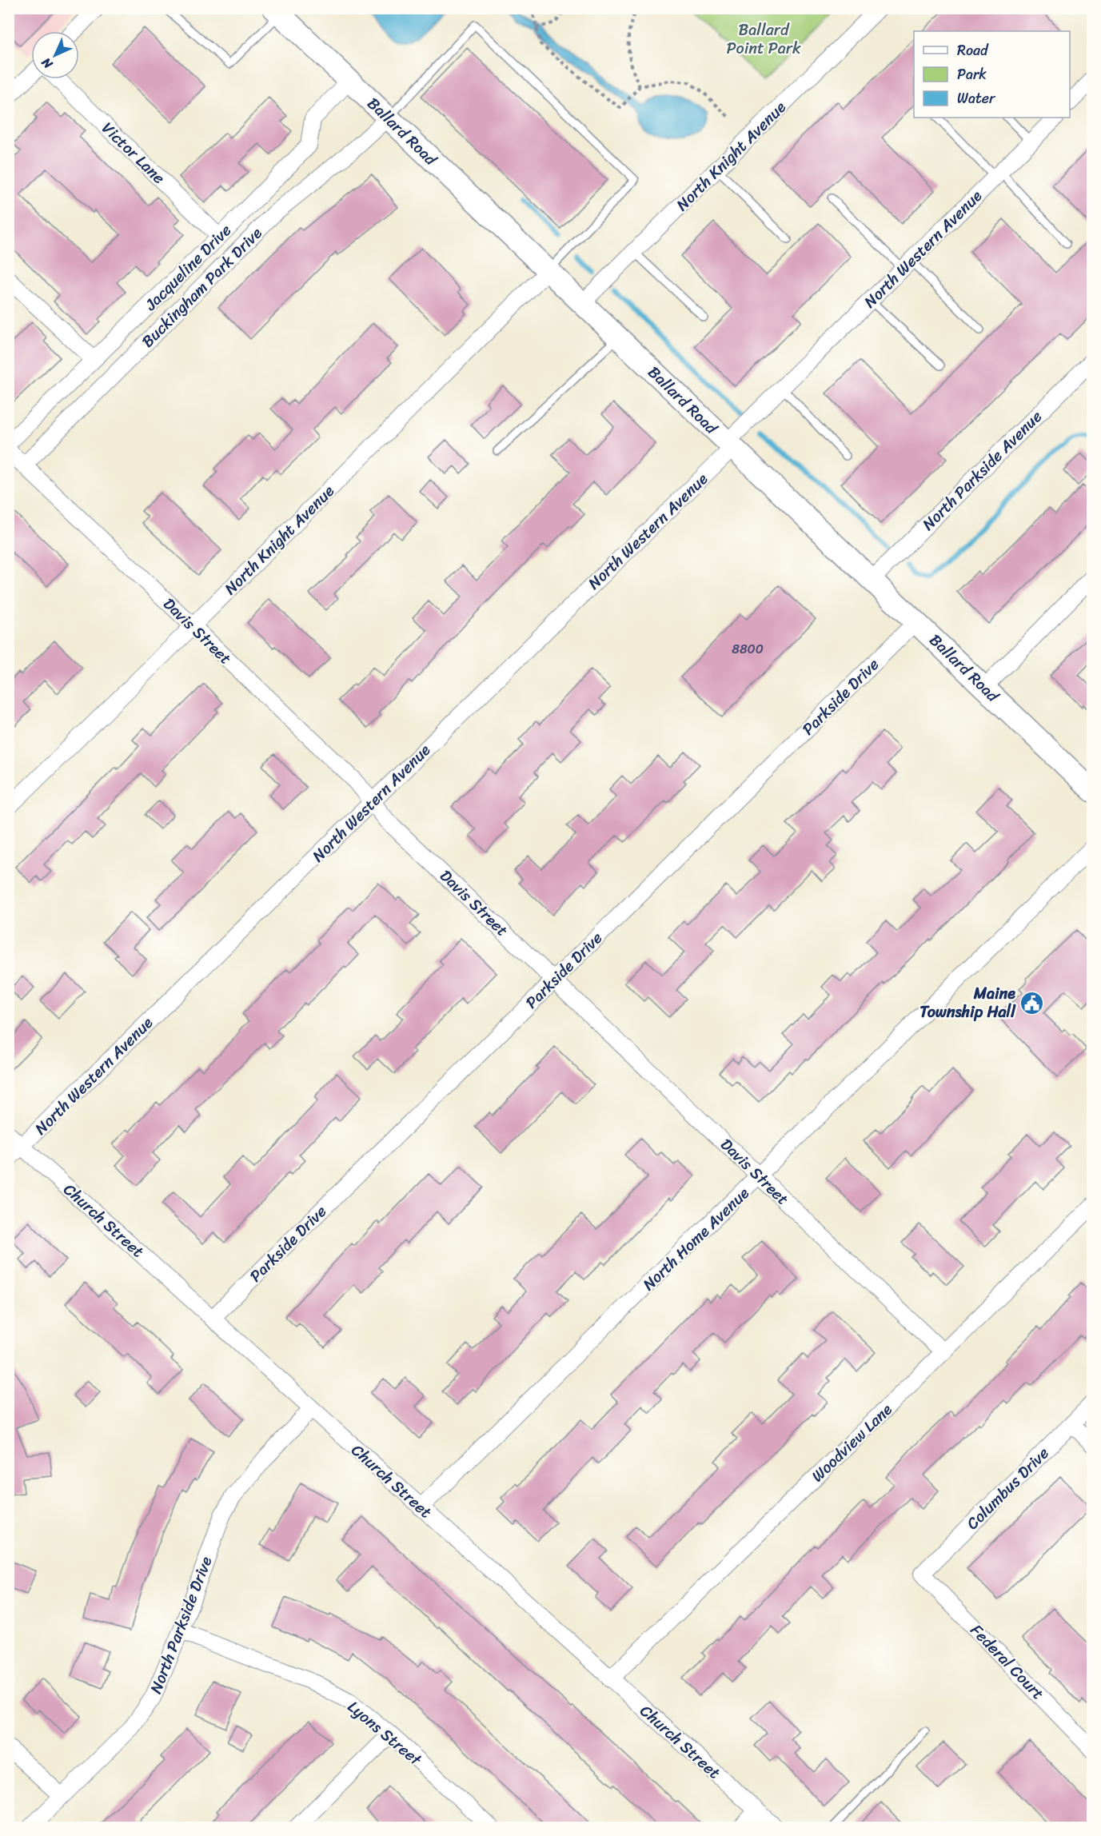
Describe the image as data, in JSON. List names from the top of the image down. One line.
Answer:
{"streets":{"street":["Ballard Road","Victor Lane","North Knight Avenue","North Western Avenue","Jacqueline Drive","Buckingham Park Drive","North Parkside Avenue","Davis Street","Parkside Drive","Church Street","North Home Avenue","Woodview Lane","Columbus Drive","North Parkside Drive","Federal Court","Lyons Street"]},"crossings":[["Ballard Road","North Knight Avenue"],["Ballard Road","North Western Avenue"],["Ballard Road","Jacqueline Drive"],["Ballard Road","Buckingham Park Drive"],["Ballard Road","North Parkside Avenue"],["Ballard Road","Parkside Drive"],["Victor Lane","Jacqueline Drive"],["North Knight Avenue","Davis Street"],["North Western Avenue","Davis Street"],["North Western Avenue","Church Street"],["Buckingham Park Drive","Davis Street"],["Davis Street","Parkside Drive"],["Davis Street","North Home Avenue"],["Davis Street","Woodview Lane"],["Parkside Drive","Church Street"],["Church Street","North Home Avenue"],["Church Street","Woodview Lane"],["Church Street","North Parkside Drive"],["Columbus Drive","Federal Court"],["North Parkside Drive","Lyons Street"]],"parks":["Ballard Point Park"],"places":{"public building":["Maine Township Hall"]},"house_numbers":["8800"],"legend":["Road","Park","Water"],"north":"bottom left"}
